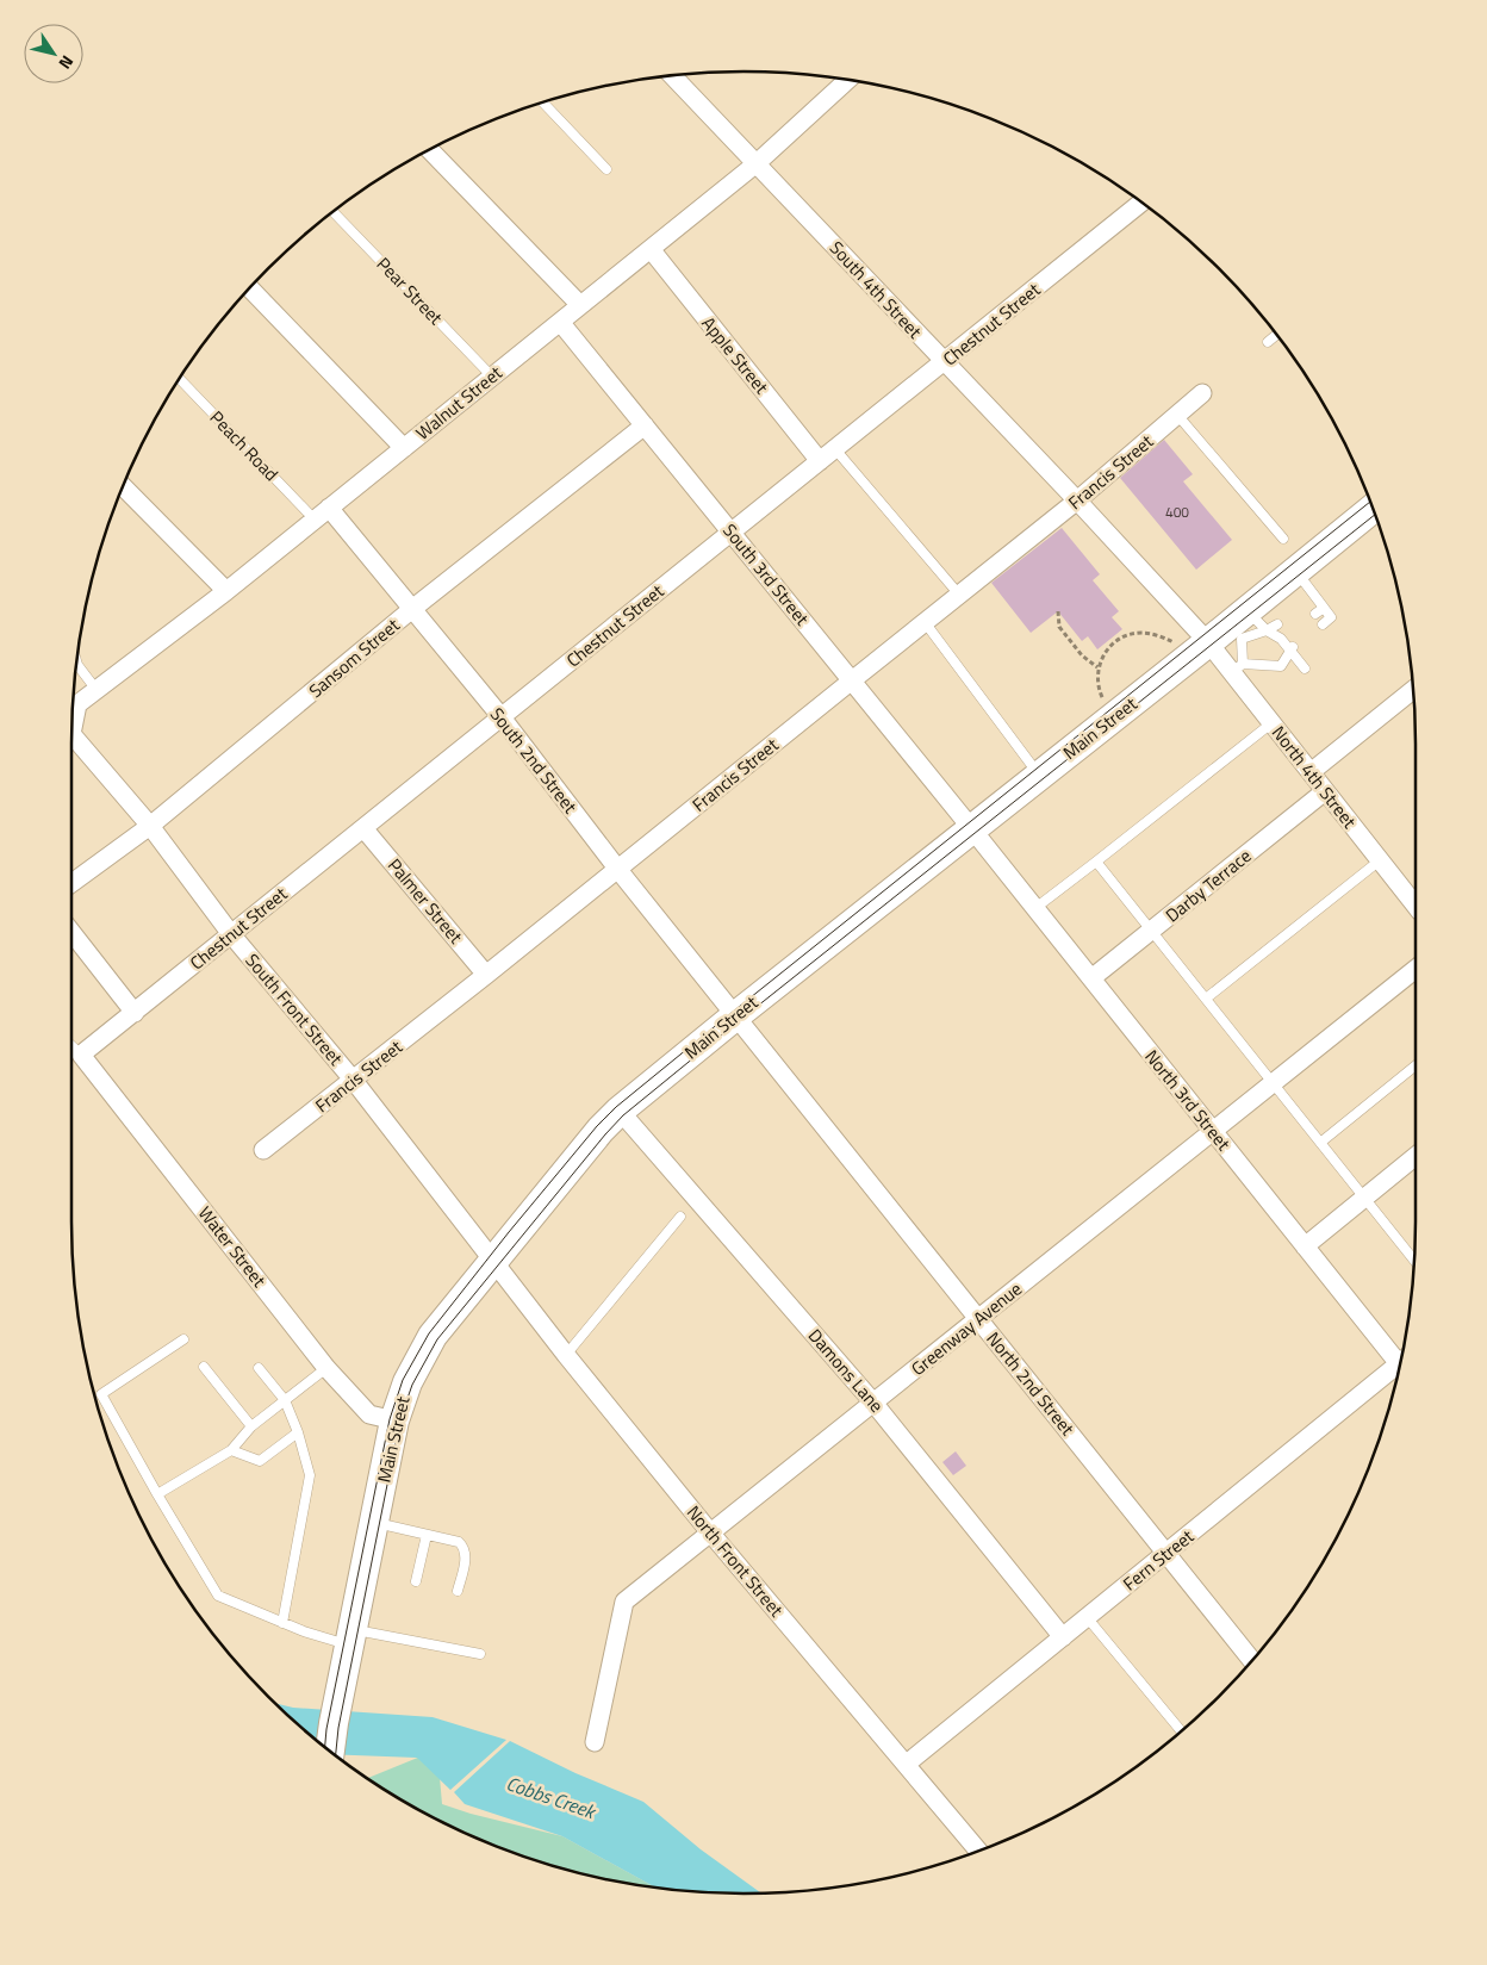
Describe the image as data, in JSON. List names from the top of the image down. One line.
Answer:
{"streets":{"main road":["Main Street"],"street":["South 4th Street","Chestnut Street","Apple Street","Walnut Street","Francis Street","South 3rd Street","Sansom Street","South 2nd Street","North 4th Street","Darby Terrace","Palmer Street","South Front Street","North 3rd Street","Water Street","Greenway Avenue","Damons Lane","North 2nd Street","Fern Street","North Front Street"],"lane":["Pear Street","Peach Road"]},"crossings":[["South 4th Street","Chestnut Street"],["South 4th Street","Walnut Street"],["South 4th Street","Francis Street"],["South 4th Street","Main Street"],["South 4th Street","North 4th Street"],["Pear Street","Walnut Street"],["Chestnut Street","Apple Street"],["Chestnut Street","South 3rd Street"],["Chestnut Street","South 2nd Street"],["Chestnut Street","Palmer Street"],["Chestnut Street","South Front Street"],["Chestnut Street","Water Street"],["Apple Street","Walnut Street"],["Walnut Street","Peach Road"],["Walnut Street","South 3rd Street"],["Walnut Street","South 2nd Street"],["Peach Road","South 2nd Street"],["Francis Street","South 3rd Street"],["Francis Street","South 2nd Street"],["Francis Street","Palmer Street"],["Francis Street","South Front Street"],["South 3rd Street","Sansom Street"],["South 3rd Street","Main Street"],["South 3rd Street","North 3rd Street"],["Sansom Street","South 2nd Street"],["Sansom Street","South Front Street"],["Main Street","South 2nd Street"],["Main Street","North 4th Street"],["Main Street","South Front Street"],["Main Street","North 3rd Street"],["Main Street","Water Street"],["Main Street","Damons Lane"],["Main Street","North 2nd Street"],["Main Street","North Front Street"],["South 2nd Street","North 2nd Street"],["North 4th Street","Darby Terrace"],["Darby Terrace","North 3rd Street"],["South Front Street","North Front Street"],["North 3rd Street","Greenway Avenue"],["Greenway Avenue","Damons Lane"],["Greenway Avenue","North 2nd Street"],["Greenway Avenue","North Front Street"],["Damons Lane","Fern Street"],["North 2nd Street","Fern Street"],["Fern Street","North Front Street"]],"water":["Cobbs Creek"],"house_numbers":["400"],"north":"bottom right"}
